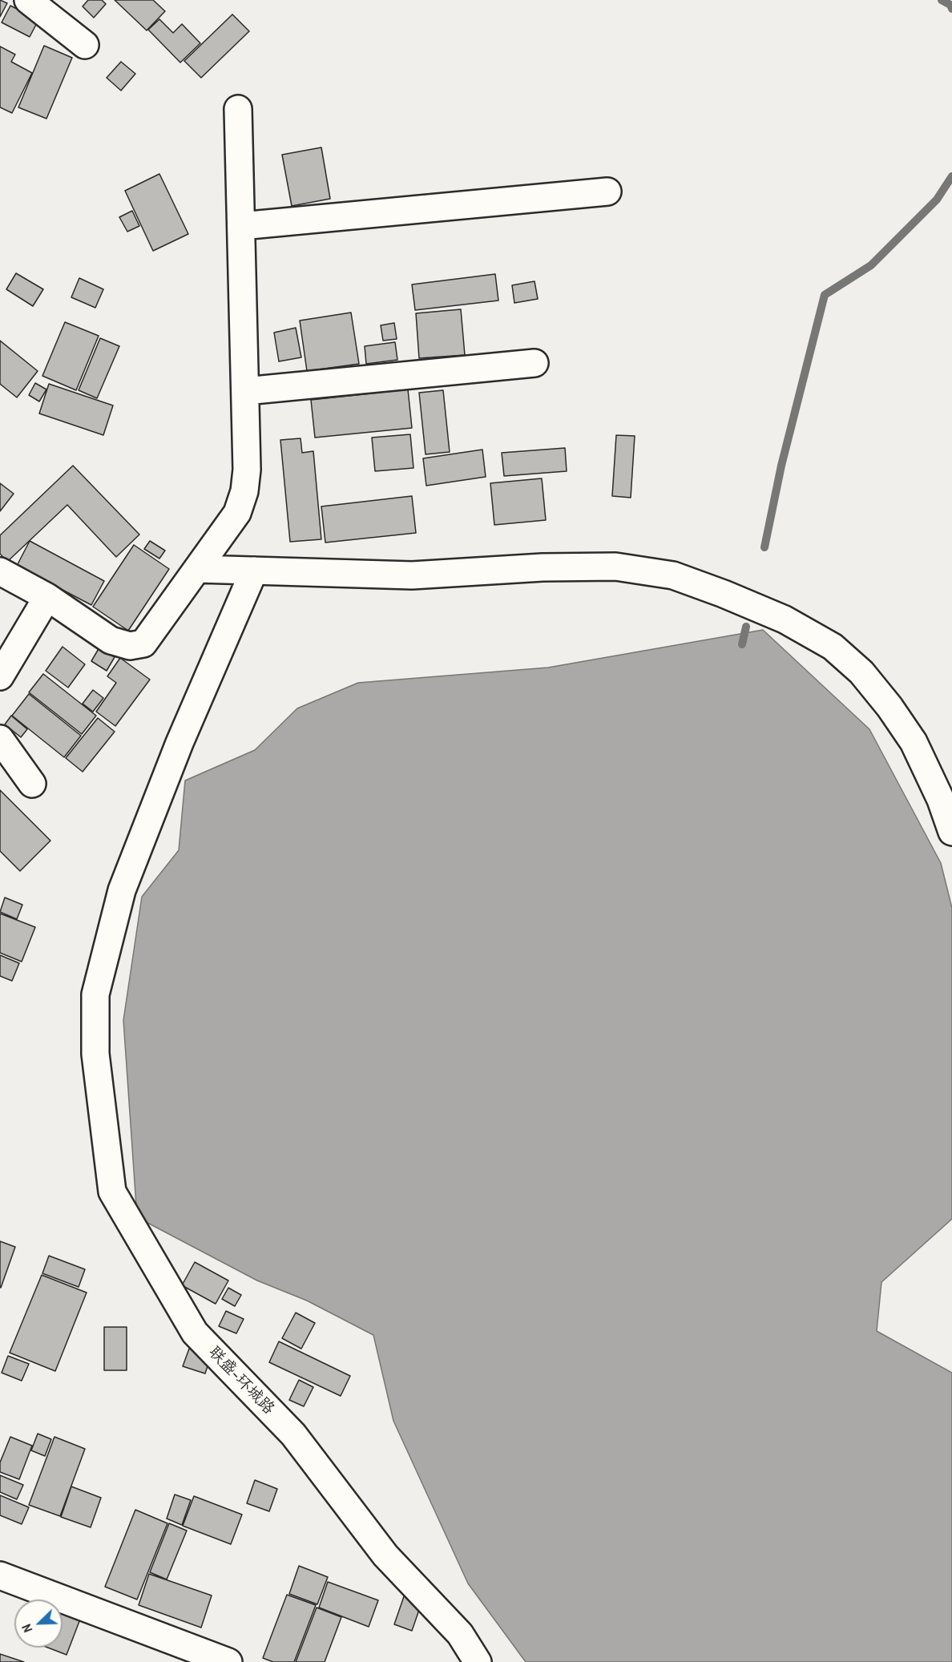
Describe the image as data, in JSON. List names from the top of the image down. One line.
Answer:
{"streets":{"street":["联盛-环城路"]},"north":"bottom left"}
